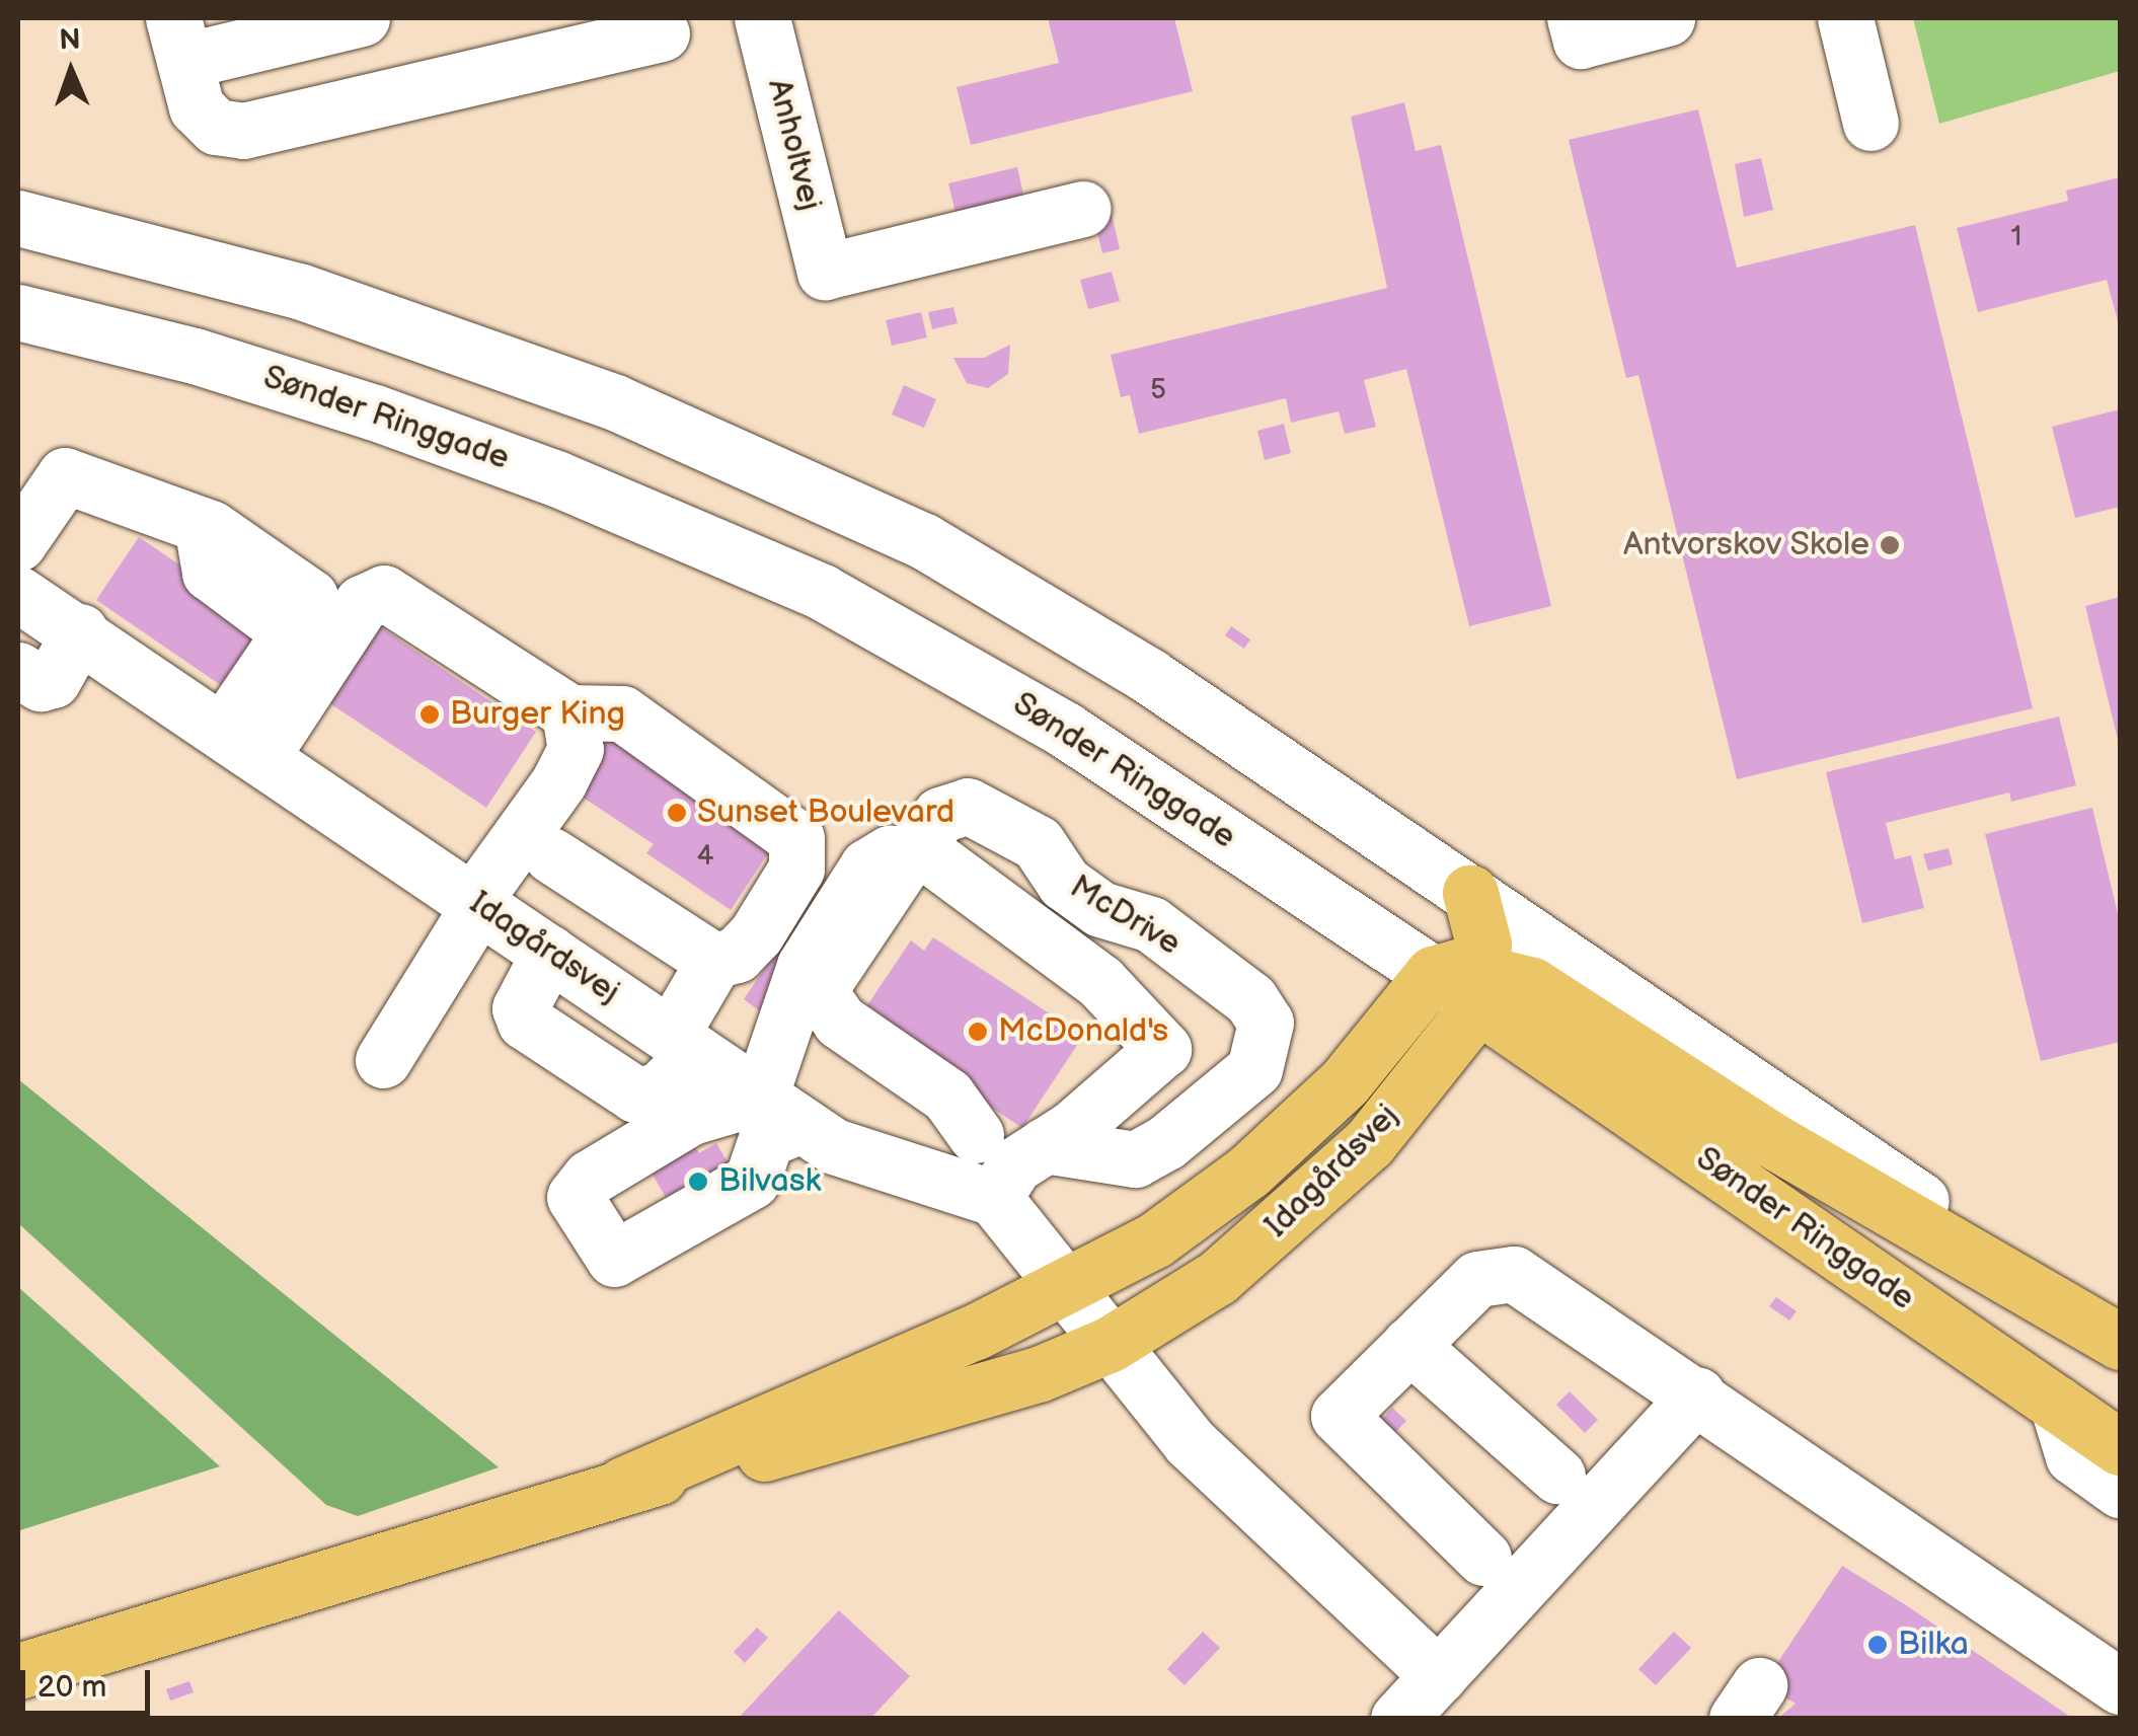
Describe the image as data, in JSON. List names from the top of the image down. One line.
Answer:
{"streets":{"main road":["Sønder Ringgade","Idagårdsvej"],"street":["Anholtvej","McDrive"]},"crossings":[["Sønder Ringgade","Idagårdsvej"],["McDrive","Idagårdsvej"]],"places":["Antvorskov Skole","Burger King","Sunset Boulevard","McDonald's","Bilvask","Bilka"],"house_numbers":["1","5","4"],"scale_bar":"20 m","north":"top"}
